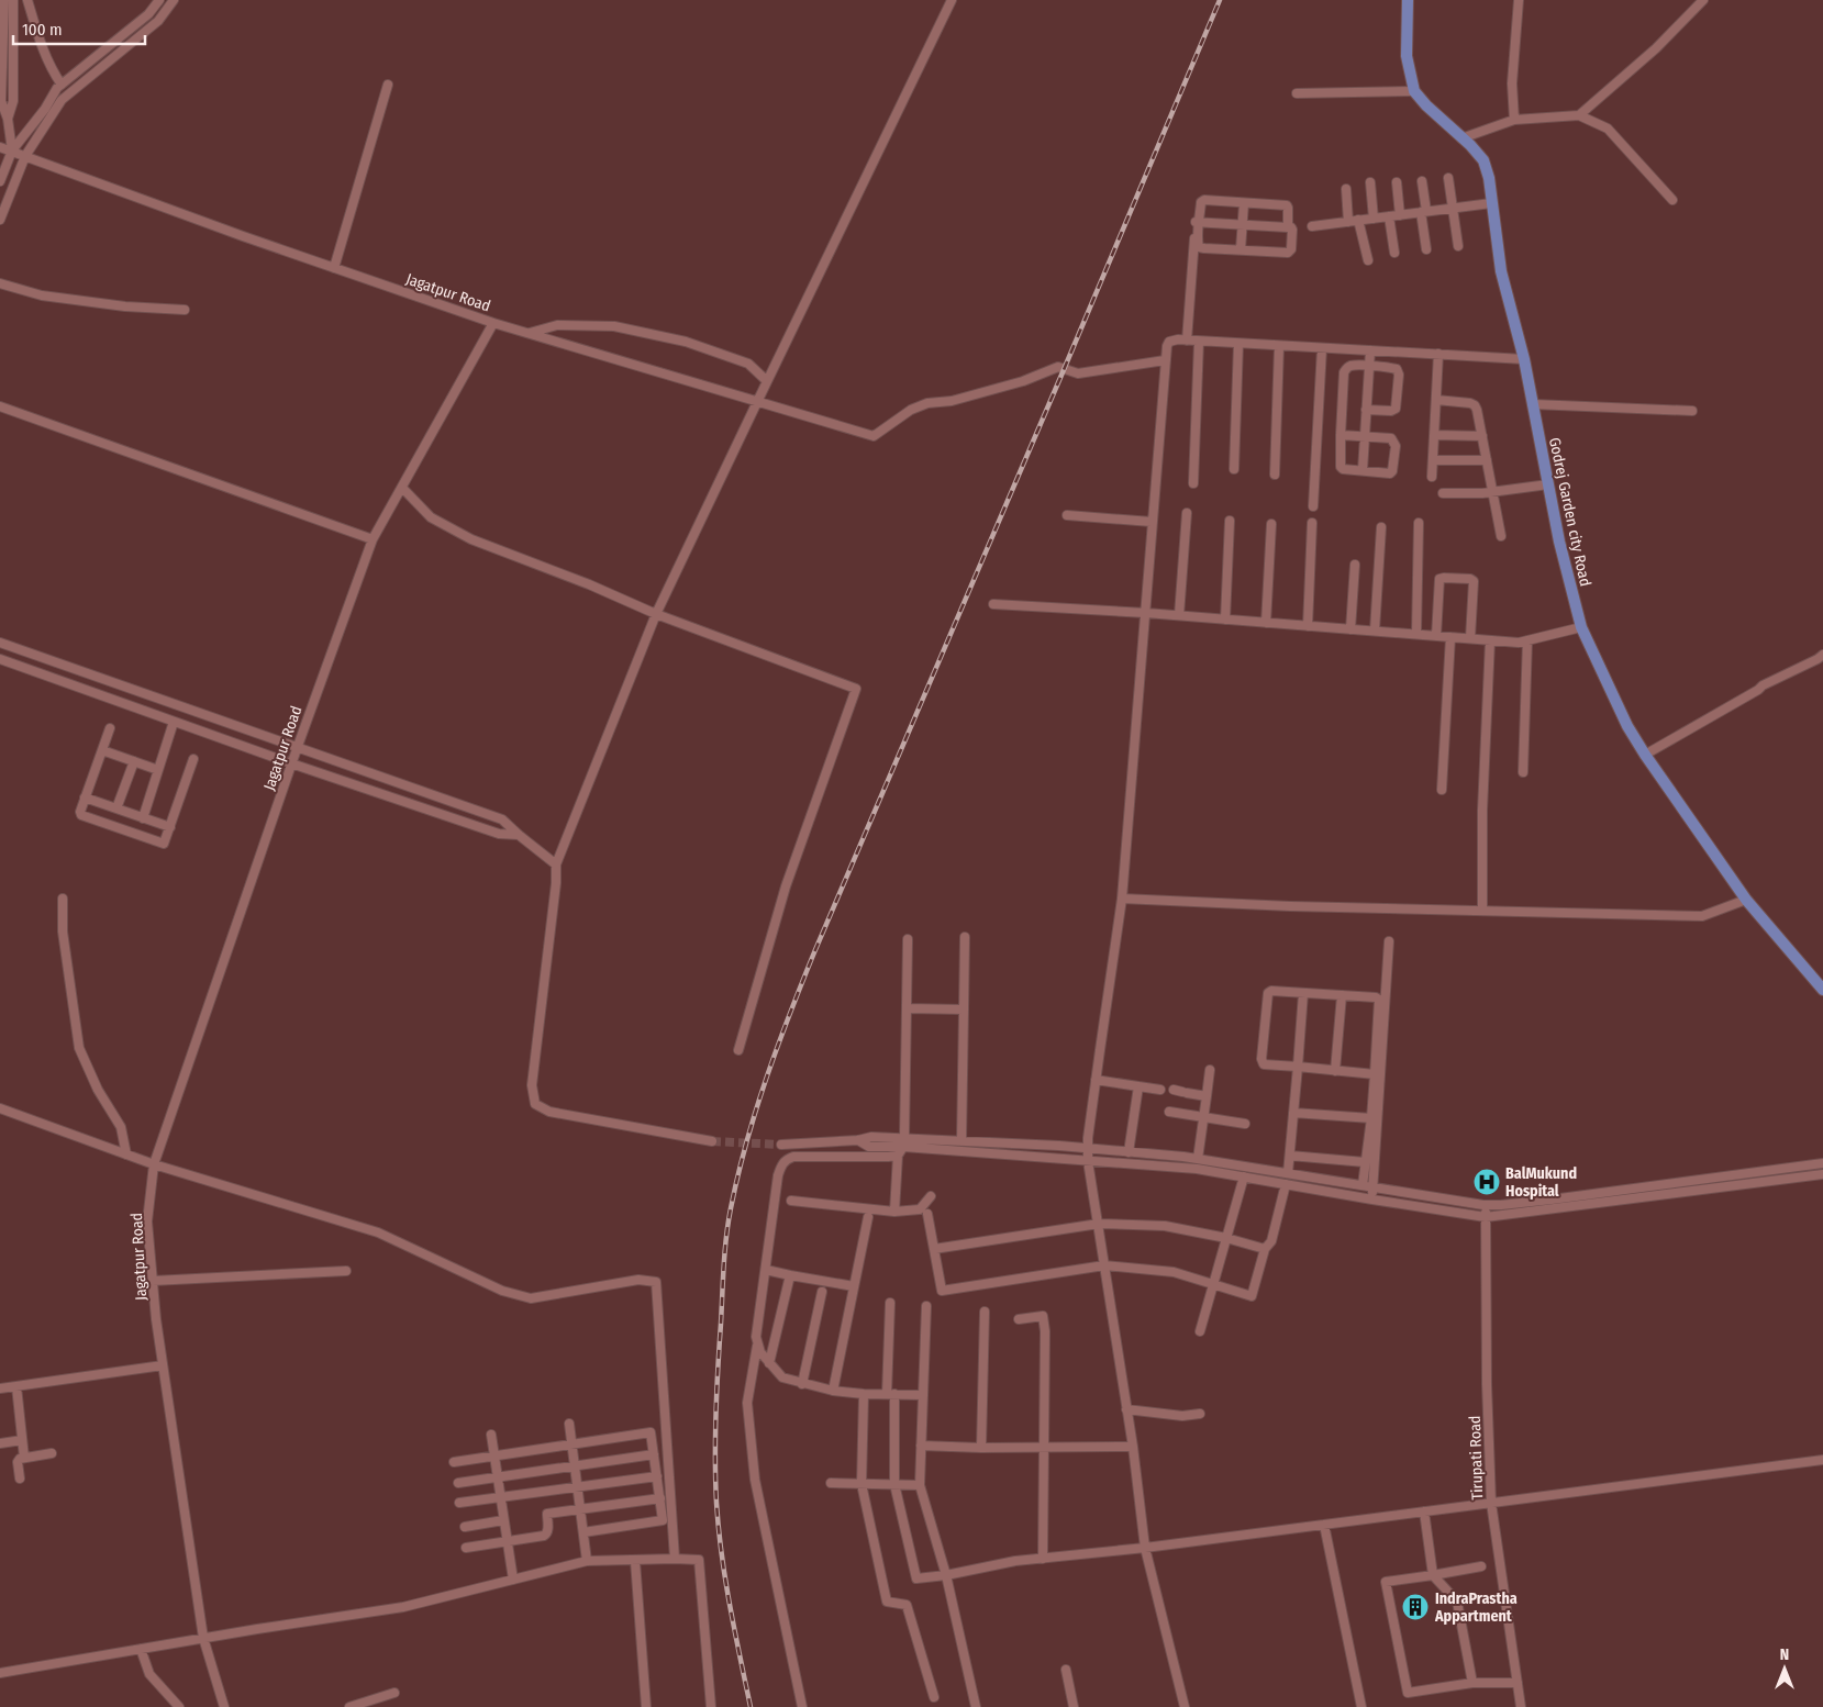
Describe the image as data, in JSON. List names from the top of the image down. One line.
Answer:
{"streets":{"main road":["Godrej Garden city Road"],"street":["Jagatpur Road","Tirupati Road"]},"places":{"hospital":["BalMukund Hospital"],"building":["IndraPrastha Appartment"]},"scale_bar":"100 m","north":"top"}
